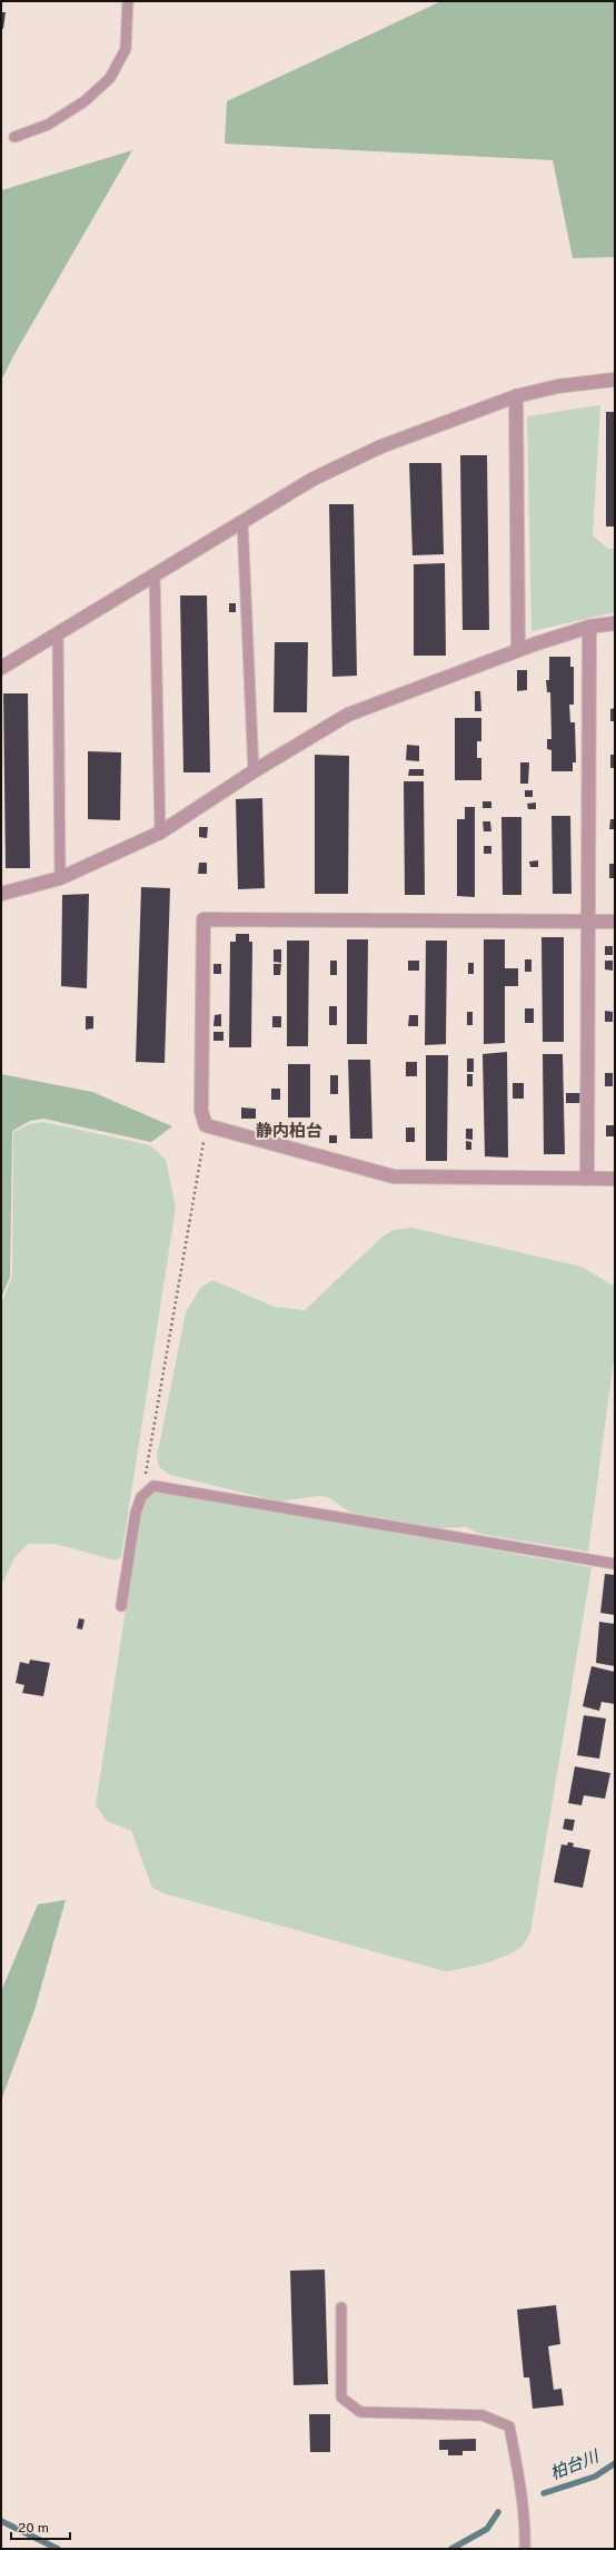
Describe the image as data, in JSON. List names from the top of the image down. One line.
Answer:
{"districts":["静内柏台"],"water":["柏台川"],"scale_bar":"20 m"}
